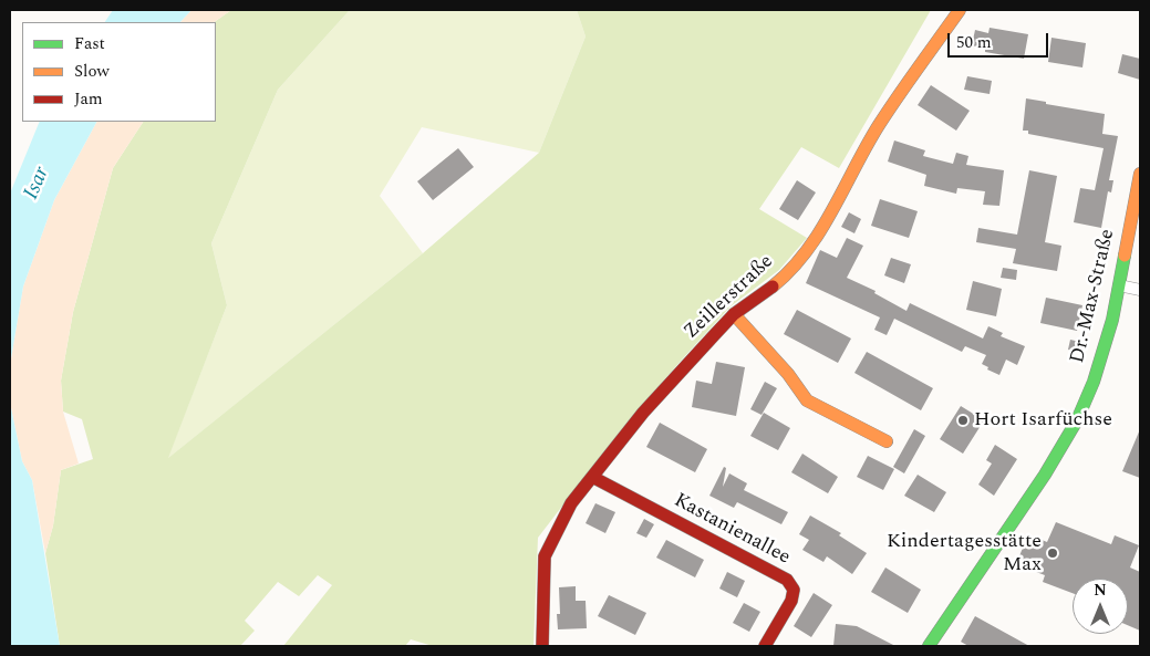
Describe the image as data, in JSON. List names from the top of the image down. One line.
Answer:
{"streets":{"street":["Dr.-Max-Straße","Zeillerstraße","Kastanienallee"]},"crossings":[["Zeillerstraße","Kastanienallee"]],"water":["Isar"],"places":["Hort Isarfüchse","Kindertagesstätte Max"],"legend":["Fast","Slow","Jam"],"scale_bar":"50 m","north":"top"}
